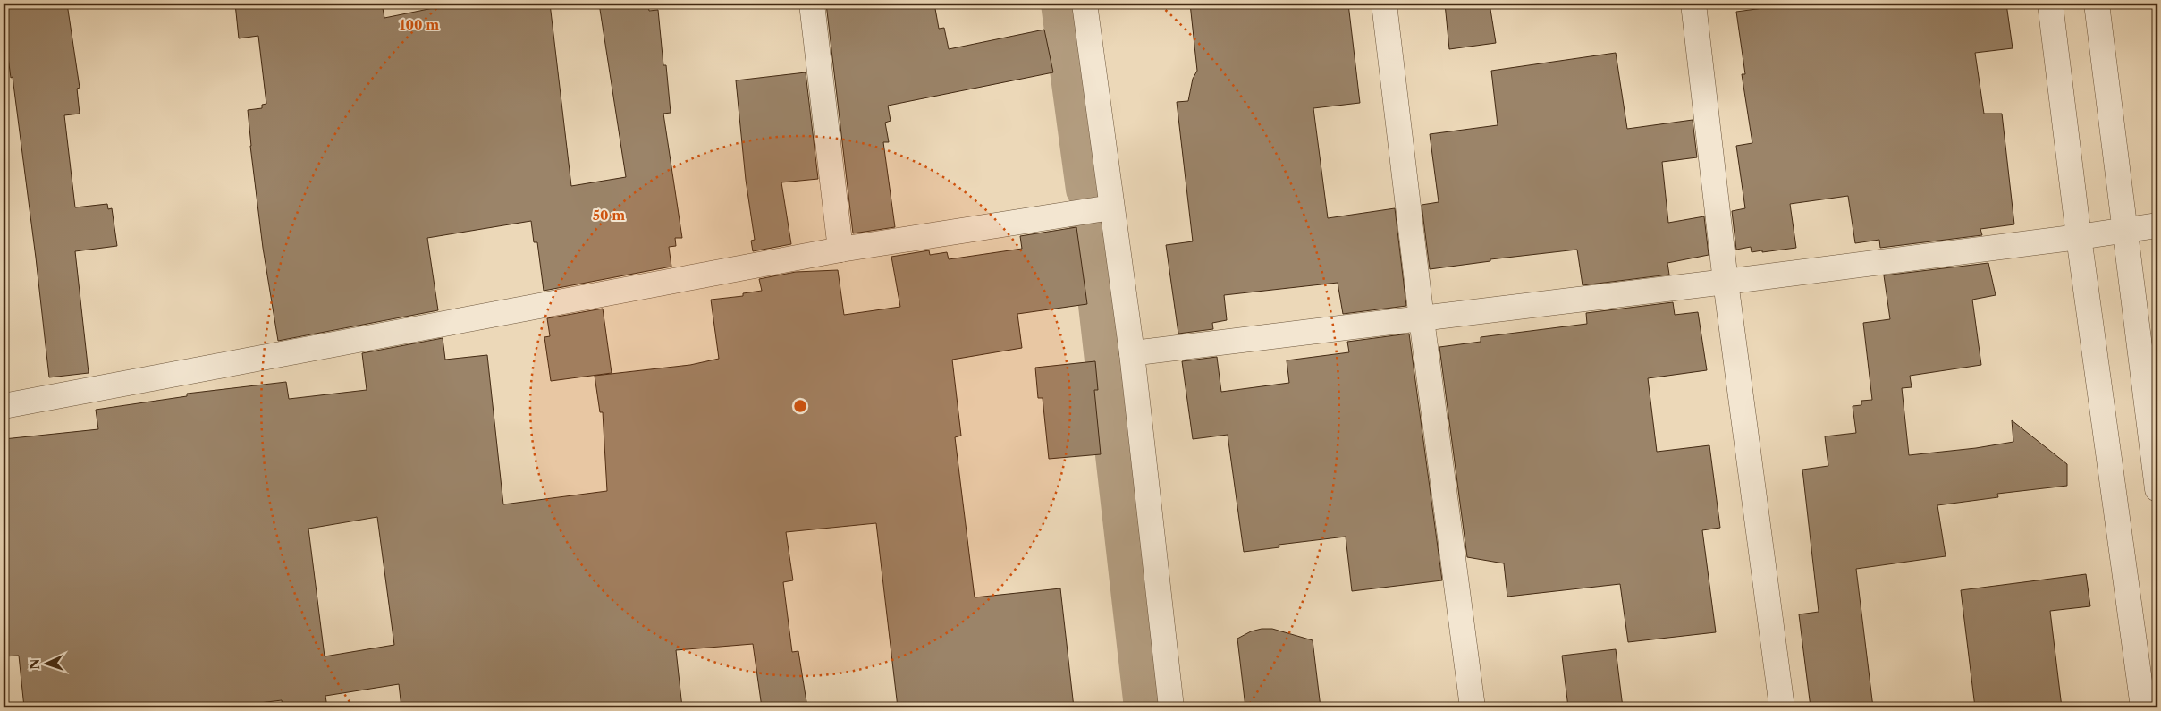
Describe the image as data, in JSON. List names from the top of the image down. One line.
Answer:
{"north":"left","rings":["100 m","50 m"]}
